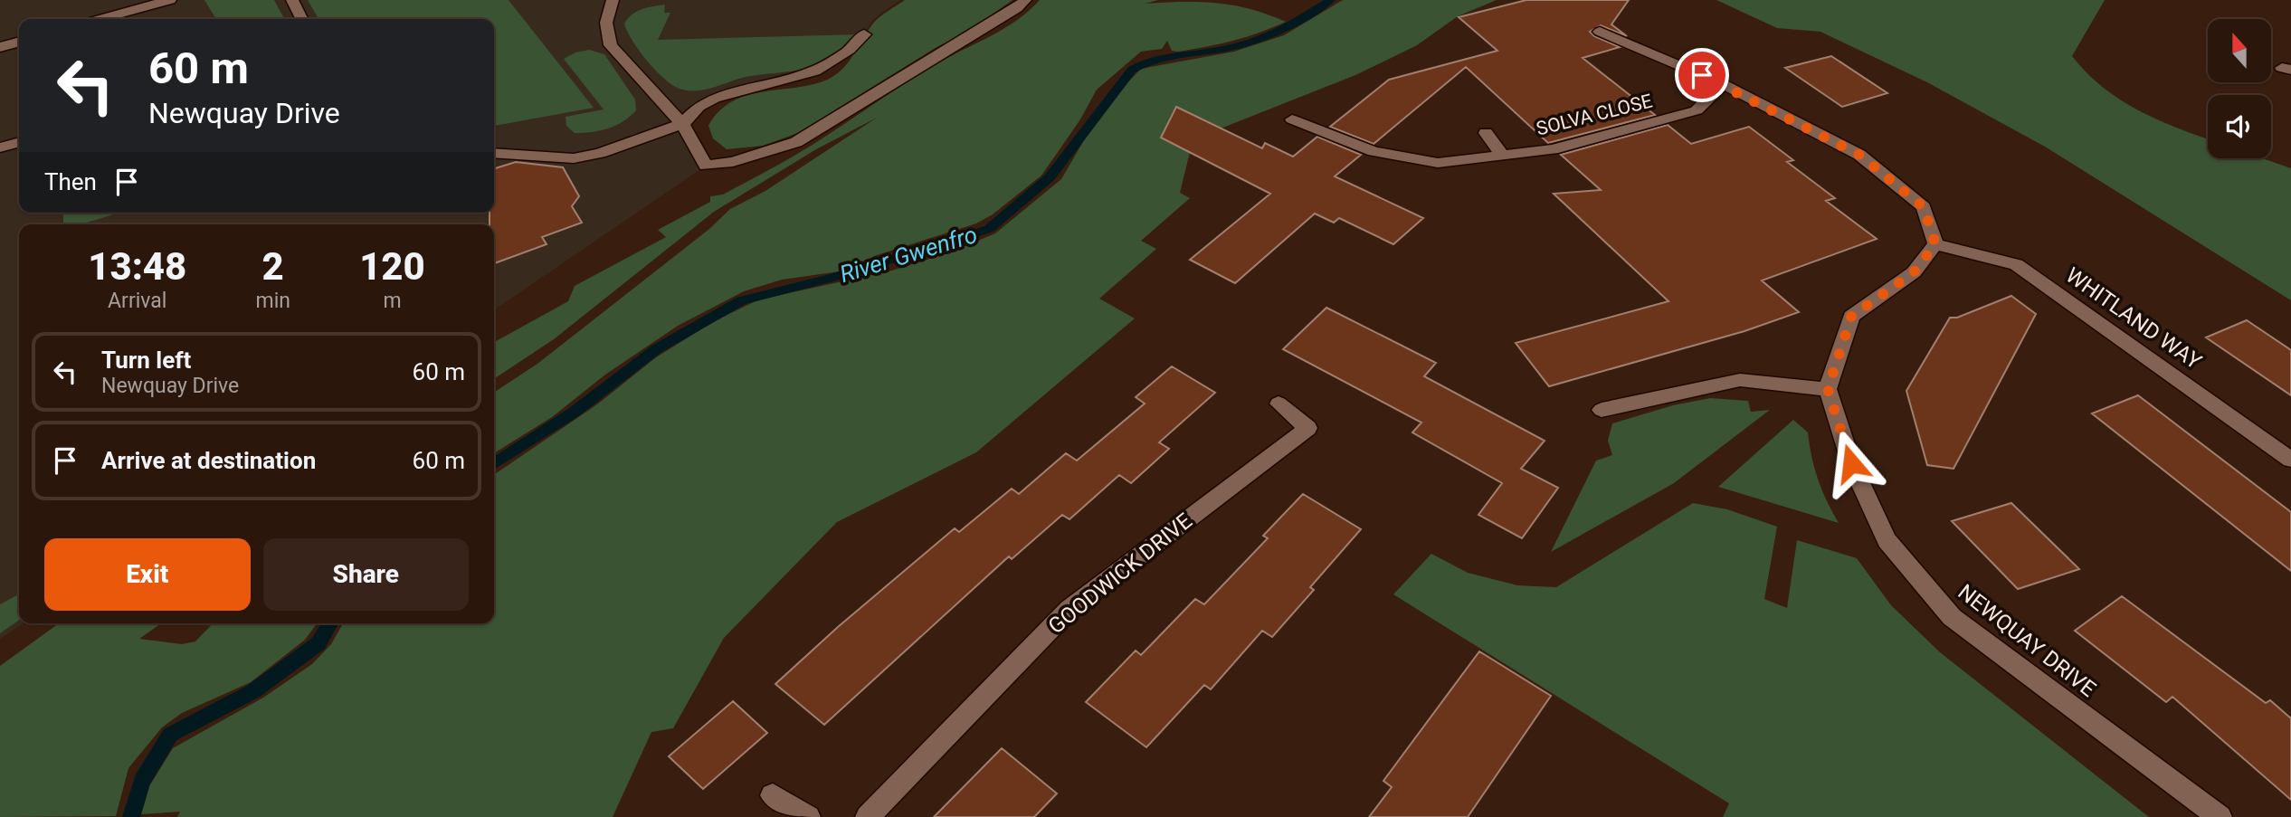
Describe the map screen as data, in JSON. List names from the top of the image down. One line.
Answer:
{"streets":{"street":["SOLVA CLOSE","WHITLAND WAY","GOODWICK DRIVE","NEWQUAY DRIVE"]},"water":["River Gwenfro"],"north":"top","page":{"turn":["60 m","Newquay Drive"],"then":"Then","eta":["13:48","Arrival","2","min","120","m"],"list":[{"name":"Turn left","note":"Newquay Drive","value":"60 m"},{"name":"Arrive at destination","value":"60 m"}],"buttons":["Exit","Share"]}}
